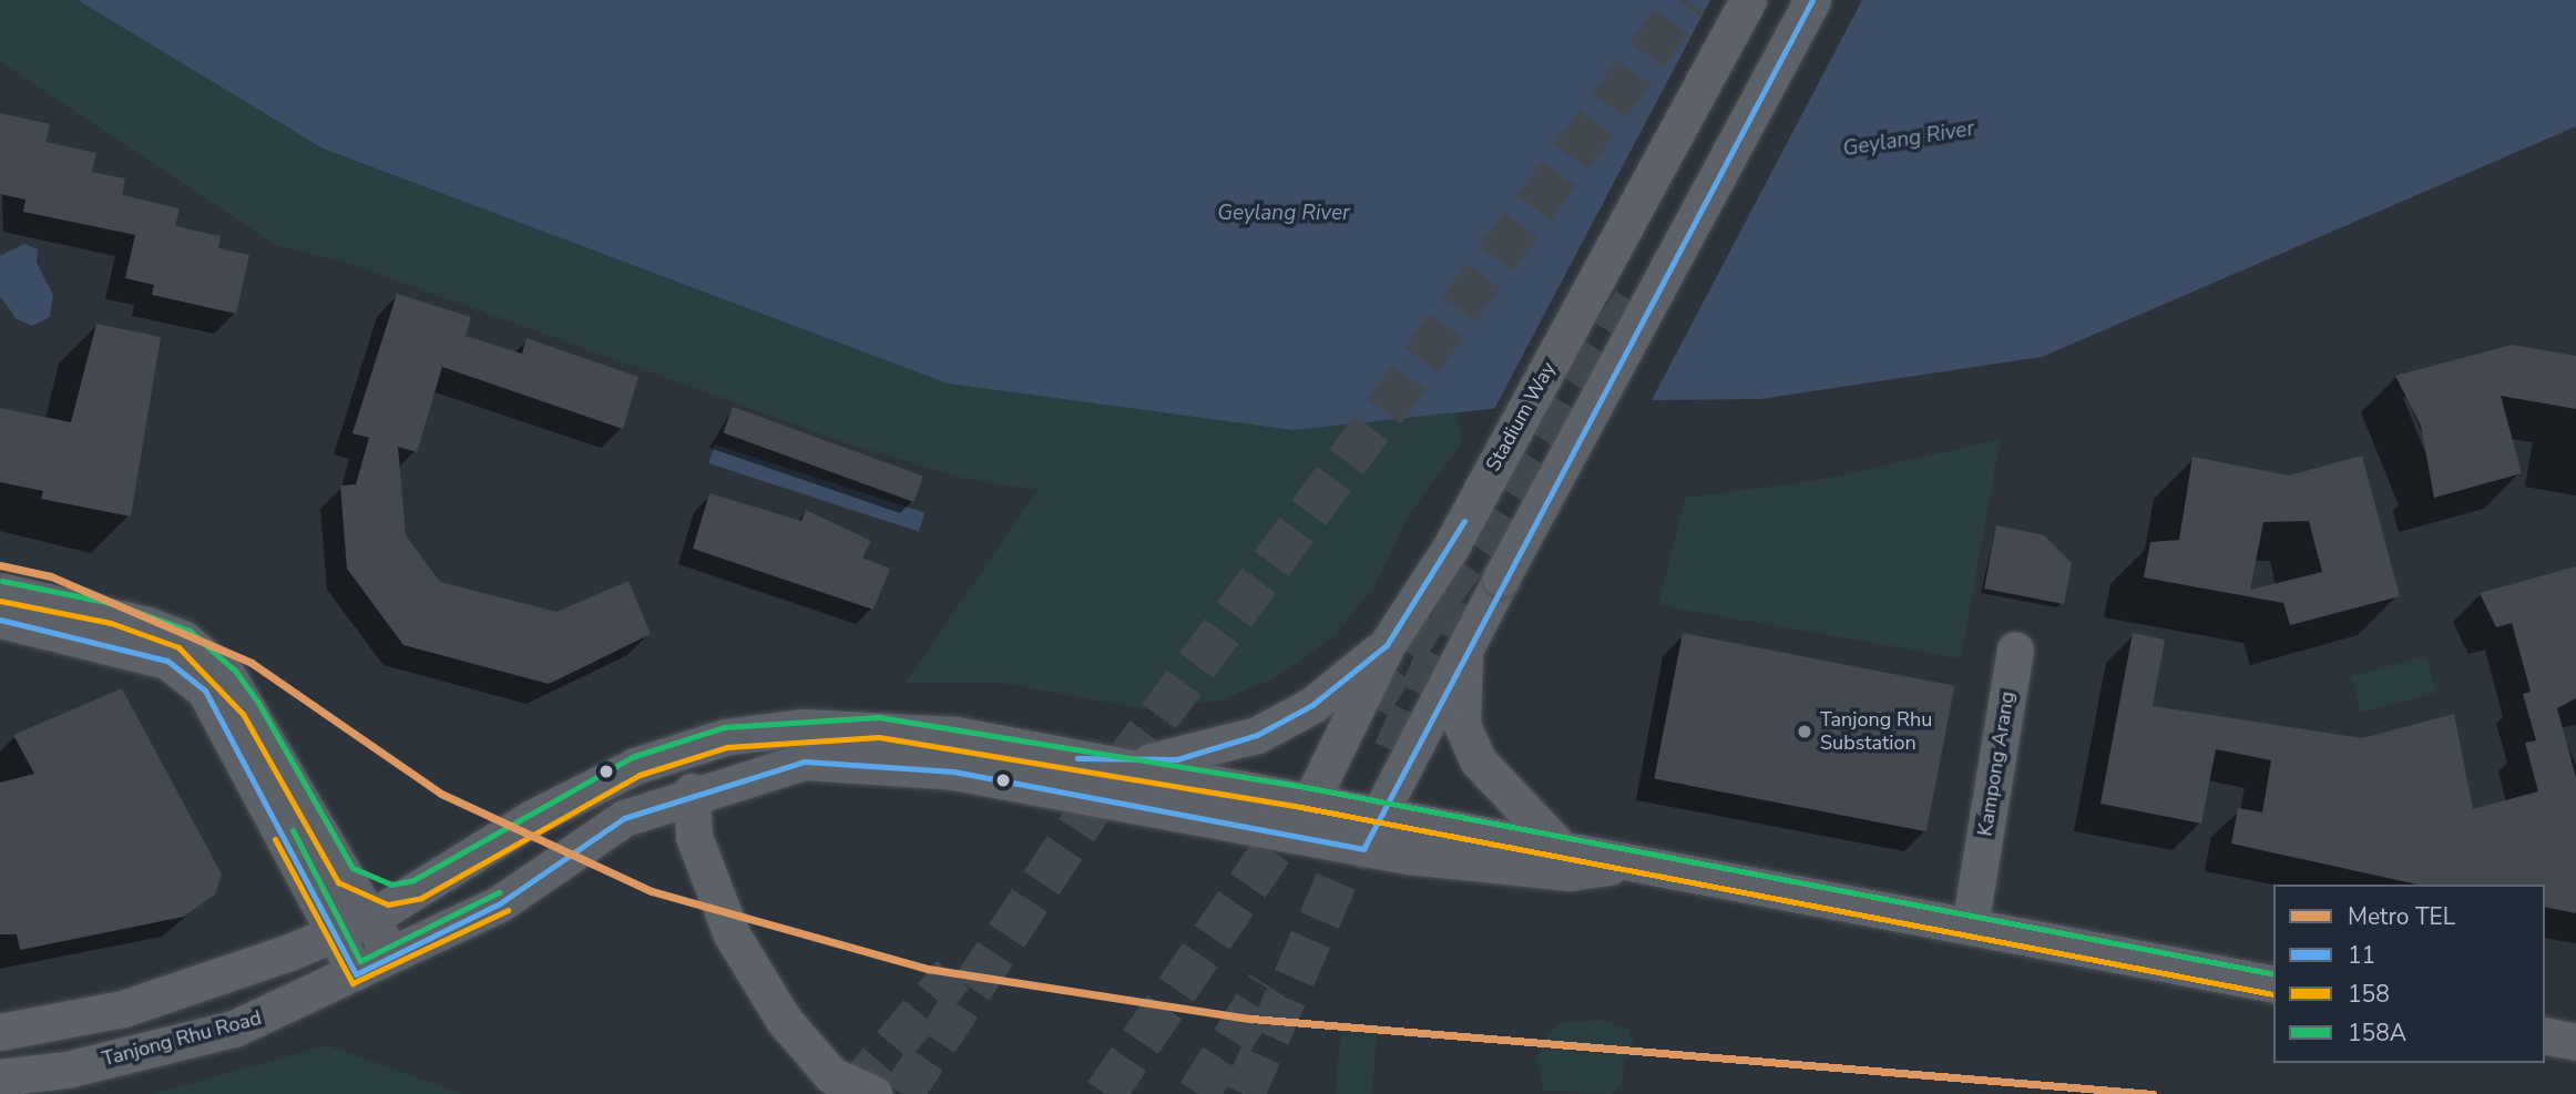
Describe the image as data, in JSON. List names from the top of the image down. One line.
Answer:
{"streets":{"street":["Stadium Way","Kampong Arang","Tanjong Rhu Road"]},"crossings":[["Stadium Way","Tanjong Rhu Road"],["Kampong Arang","Tanjong Rhu Road"]],"water":["Geylang River"],"places":["Tanjong Rhu Substation"],"lines":["transit line 11","metro line TEL","transit line 158A","transit line 158"],"legend":["Metro TEL","11","158","158A"]}
